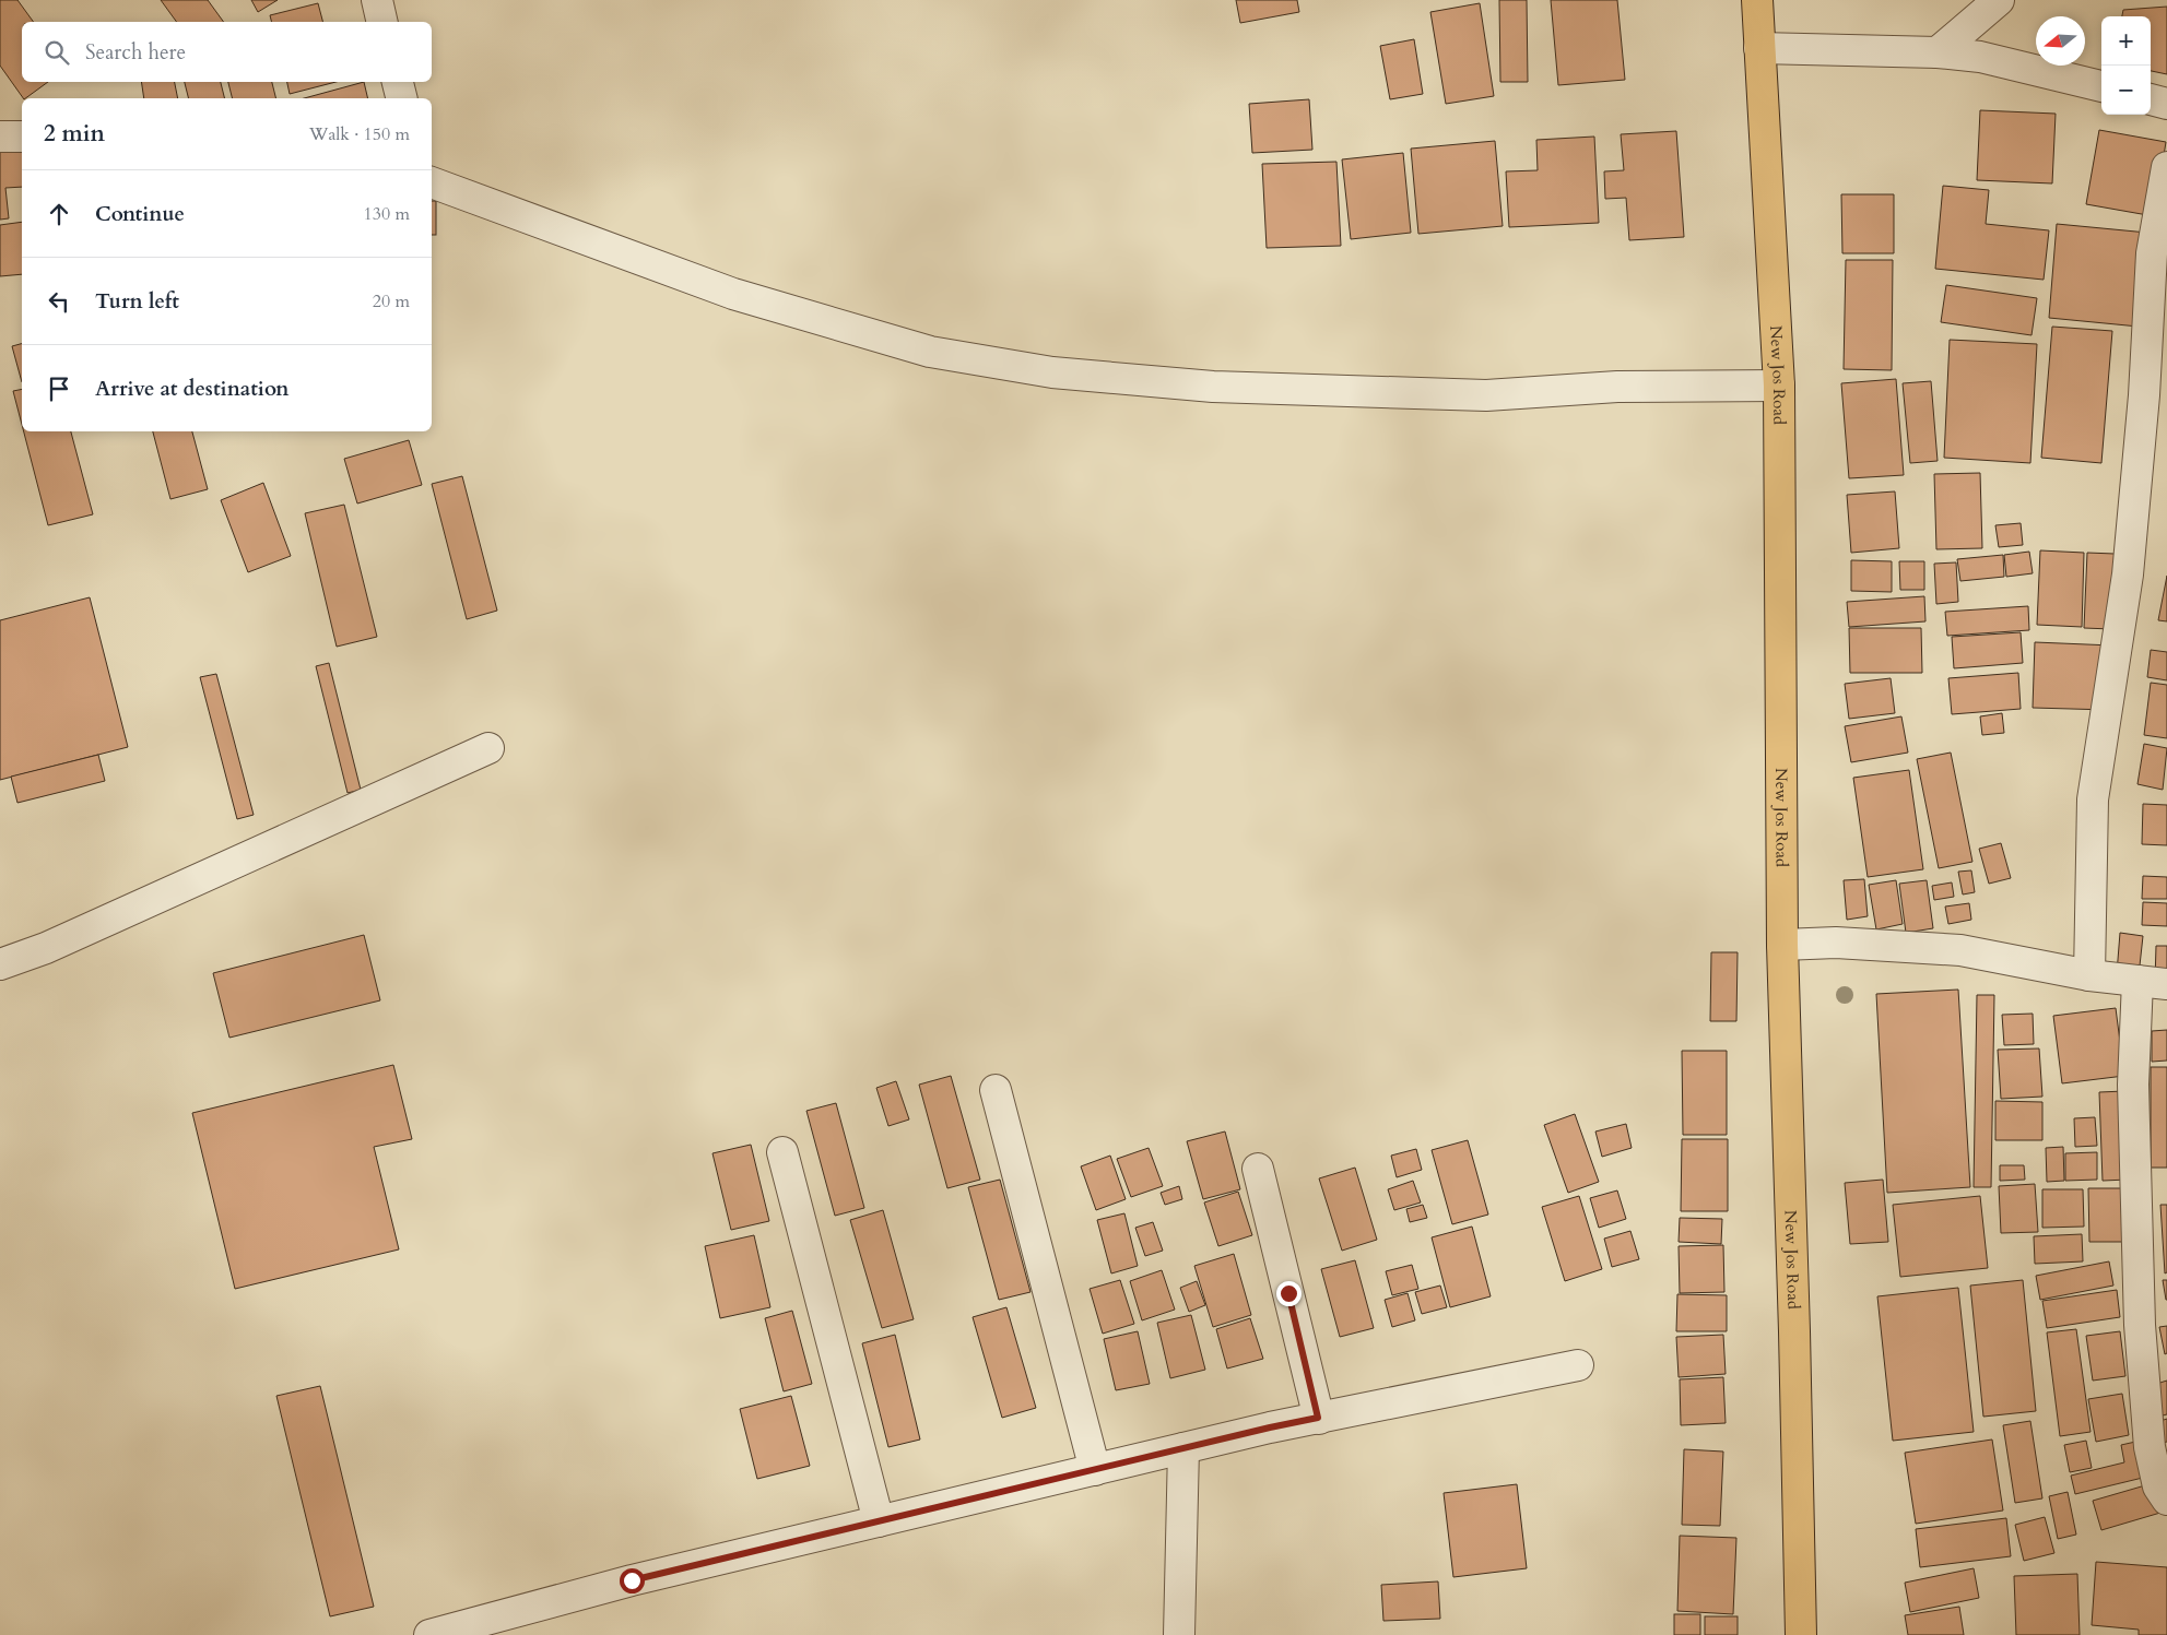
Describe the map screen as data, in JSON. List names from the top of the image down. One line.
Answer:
{"streets":{"highway":["New Jos Road"]},"north":"left","page":{"map_buttons":["+","−"],"search":"Search here","heading":["2 min","Walk · 150 m"],"list":[["Continue","130 m"],["Turn left","20 m"],"Arrive at destination"]}}
